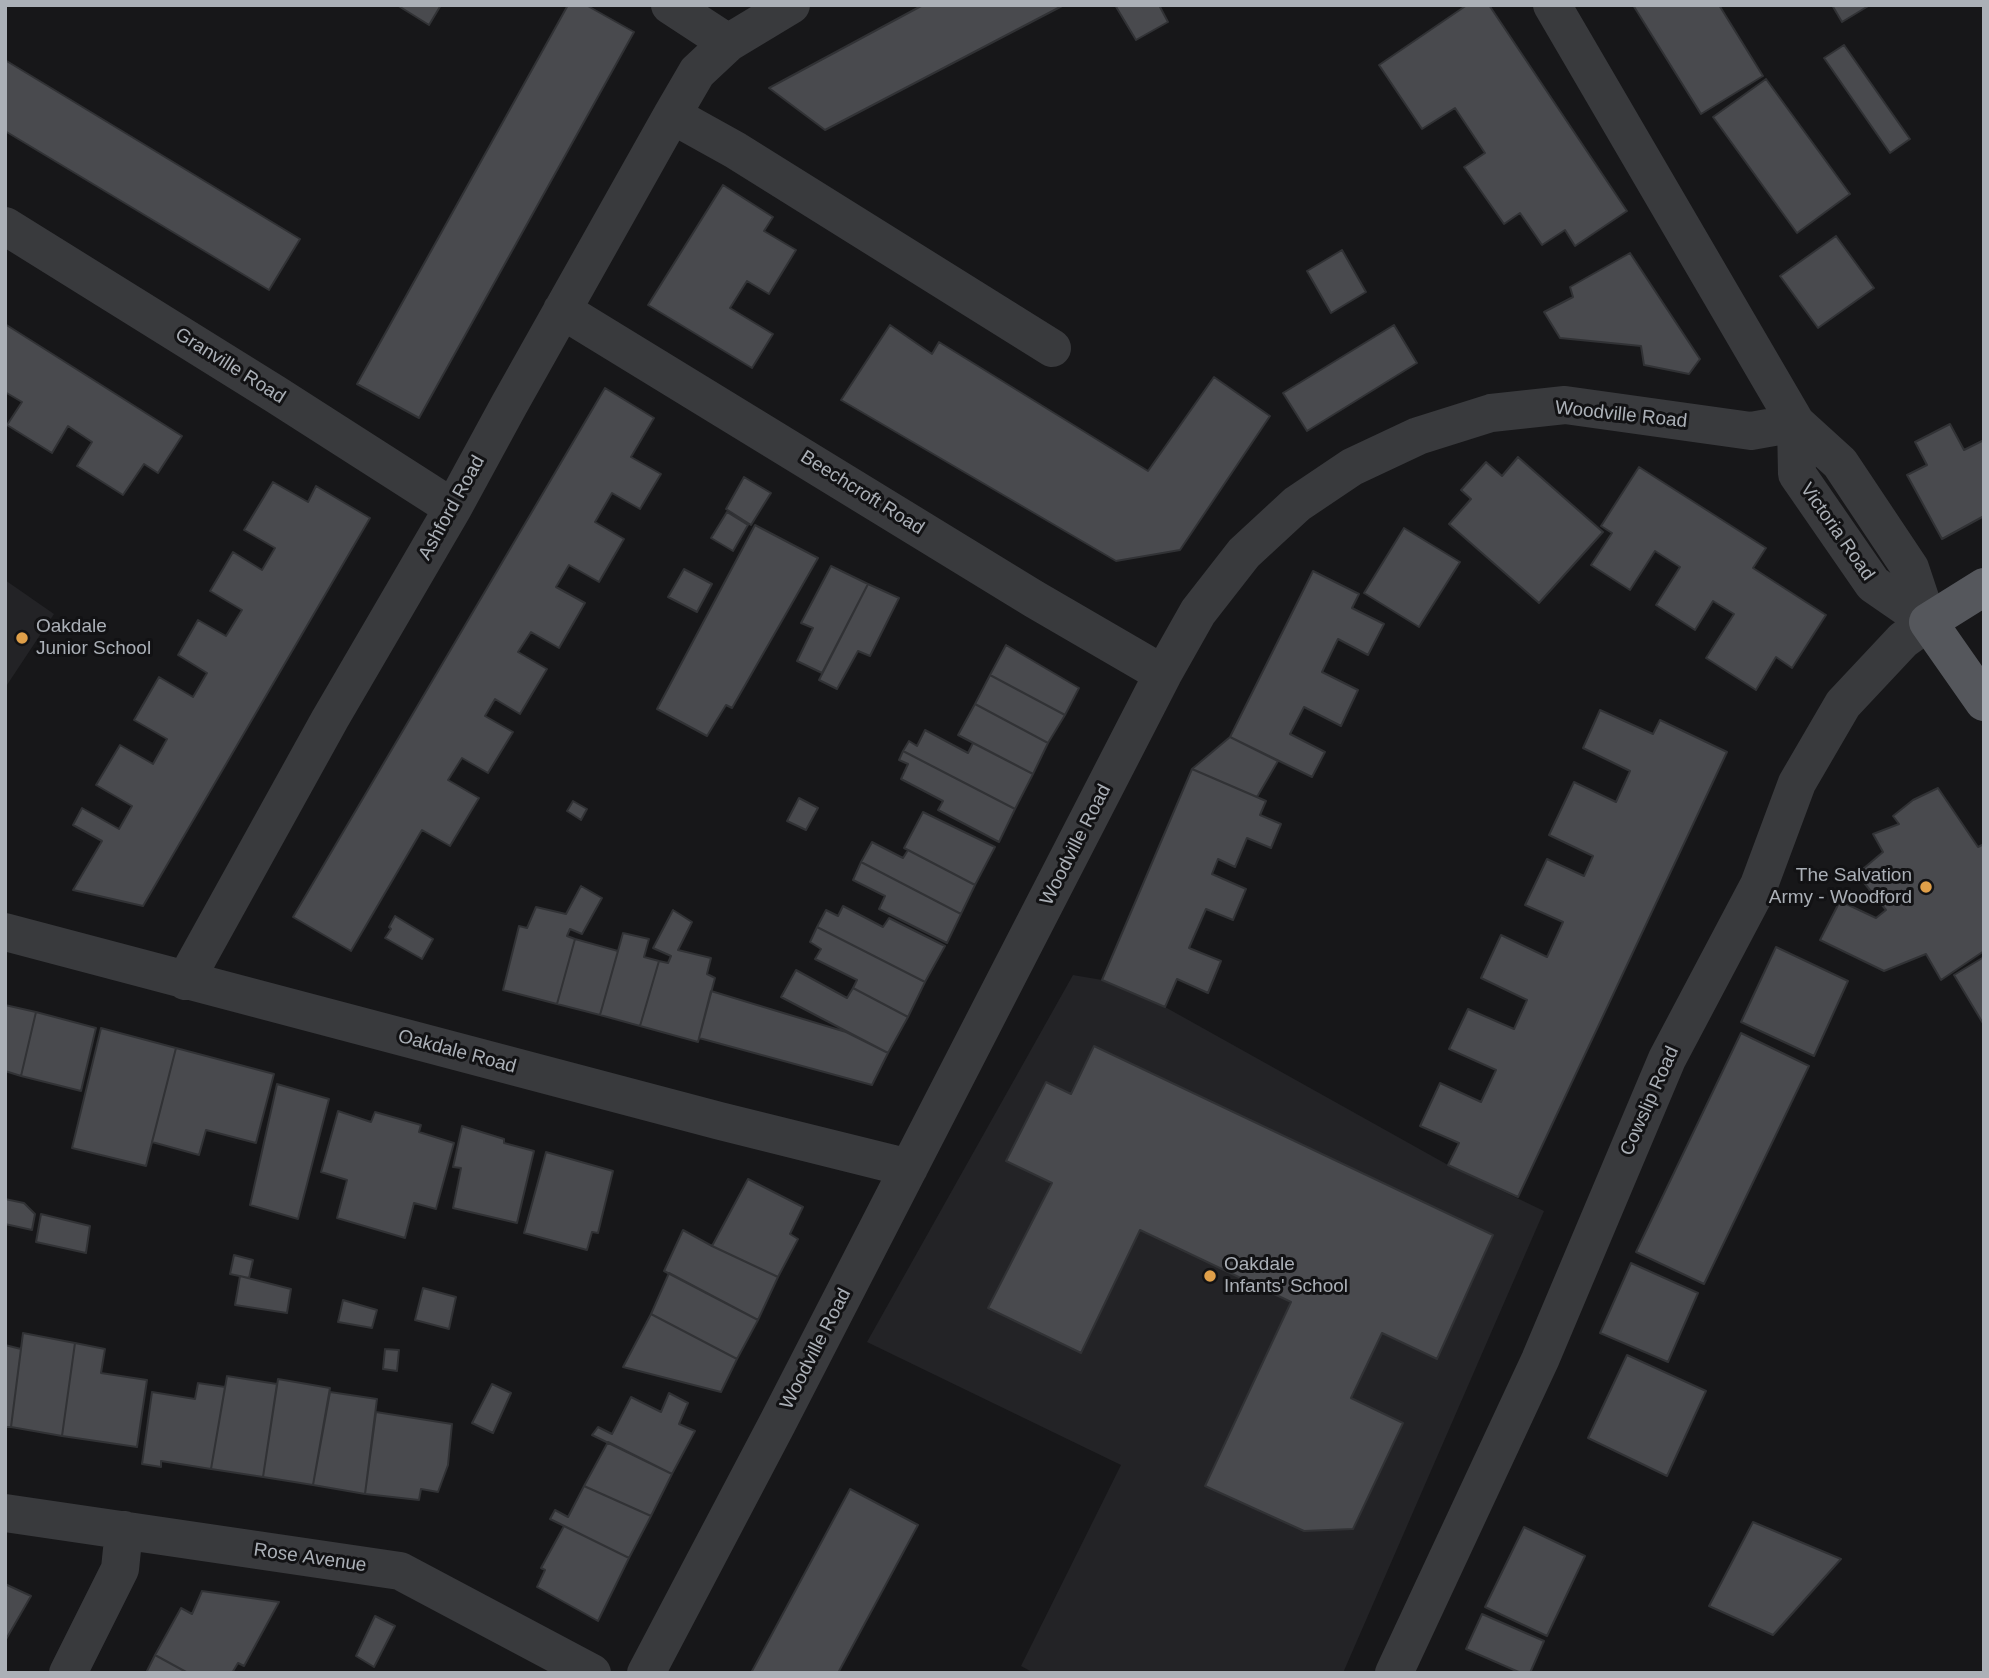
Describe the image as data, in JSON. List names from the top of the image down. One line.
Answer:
{"streets":{"main road":["Cowslip Road"],"street":["Granville Road","Woodville Road","Beechcroft Road","Ashford Road","Victoria Road","Oakdale Road","Rose Avenue"]},"crossings":[["Granville Road","Ashford Road"],["Woodville Road","Beechcroft Road"],["Woodville Road","Victoria Road"],["Woodville Road","Oakdale Road"],["Beechcroft Road","Ashford Road"],["Ashford Road","Oakdale Road"],["Victoria Road","Cowslip Road"]],"places":["Oakdale Junior School","The Salvation Army - Woodford","Oakdale Infants' School"]}
